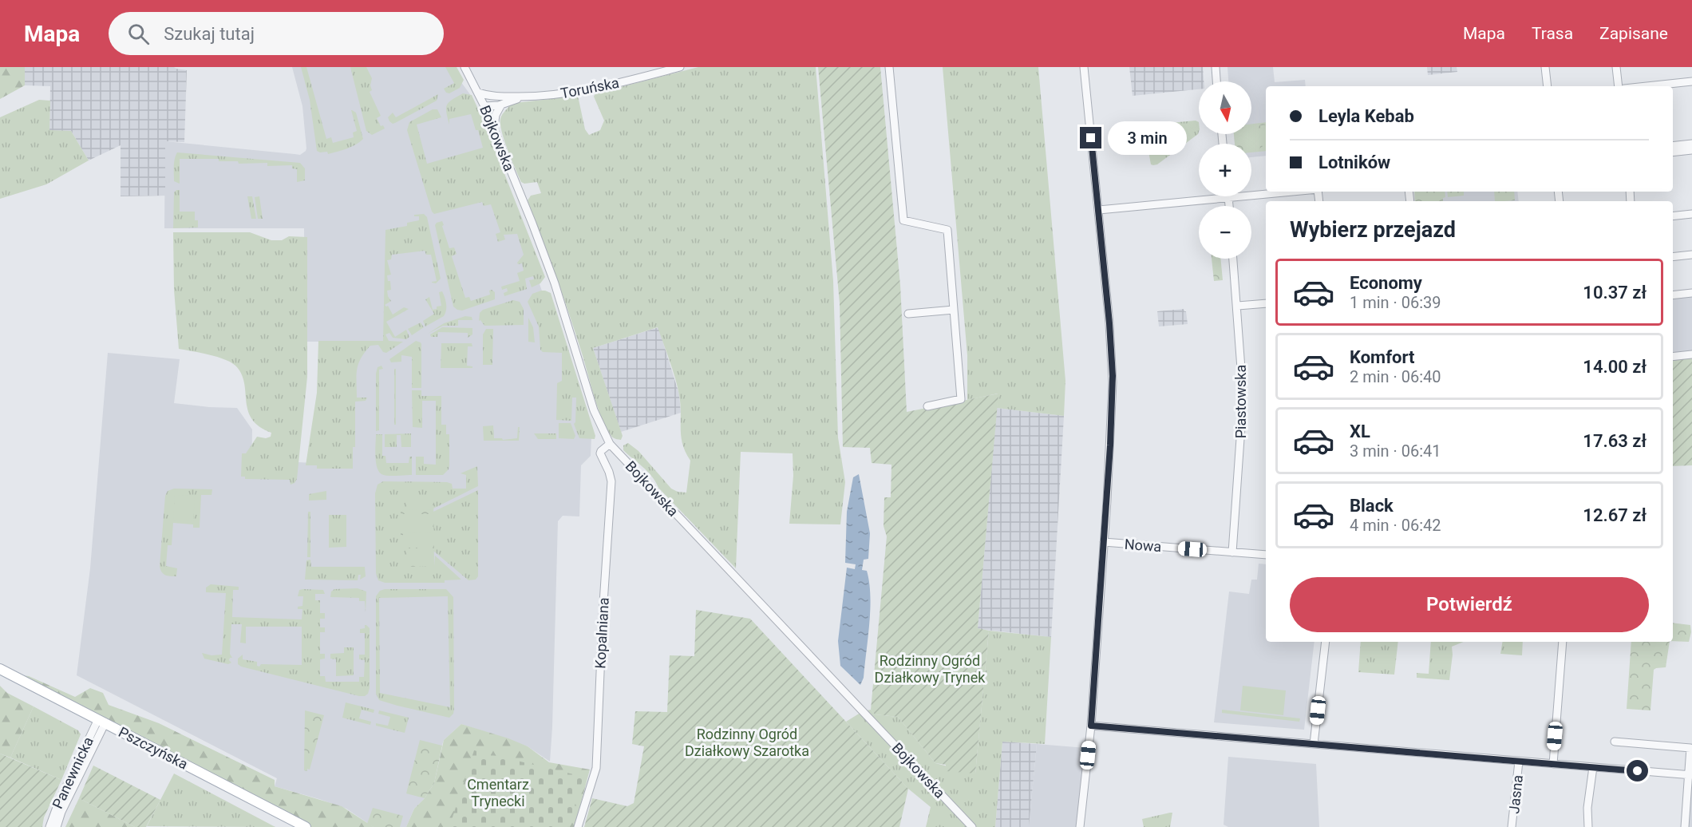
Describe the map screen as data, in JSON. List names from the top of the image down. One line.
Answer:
{"streets":{"main road":["Pszczyńska"],"street":["Toruńska","Bojkowska","Piastowska","Nowa","Kopalniana","Panewnicka","Jasna"]},"crossings":[["Toruńska","Bojkowska"],["Bojkowska","Kopalniana"],["Piastowska","Nowa"],["Pszczyńska","Panewnicka"]],"parks":["Rodzinny Ogród Działkowy Trynek","Rodzinny Ogród Działkowy Szarotka","Cmentarz Trynecki"],"north":"bottom","page":{"header":"Mapa","search":"Szukaj tutaj","nav":["Mapa","Trasa","Zapisane"],"map_buttons":["+","−"],"banner":["Leyla Kebab","Lotników"],"bubble":"3 min","heading":"Wybierz przejazd","list":[{"name":"Economy","note":"1 min · 06:39","value":"10.37 zł"},{"name":"Komfort","note":"2 min · 06:40","value":"14.00 zł"},{"name":"XL","note":"3 min · 06:41","value":"17.63 zł"},{"name":"Black","note":"4 min · 06:42","value":"12.67 zł"}],"buttons":"Potwierdź"}}
